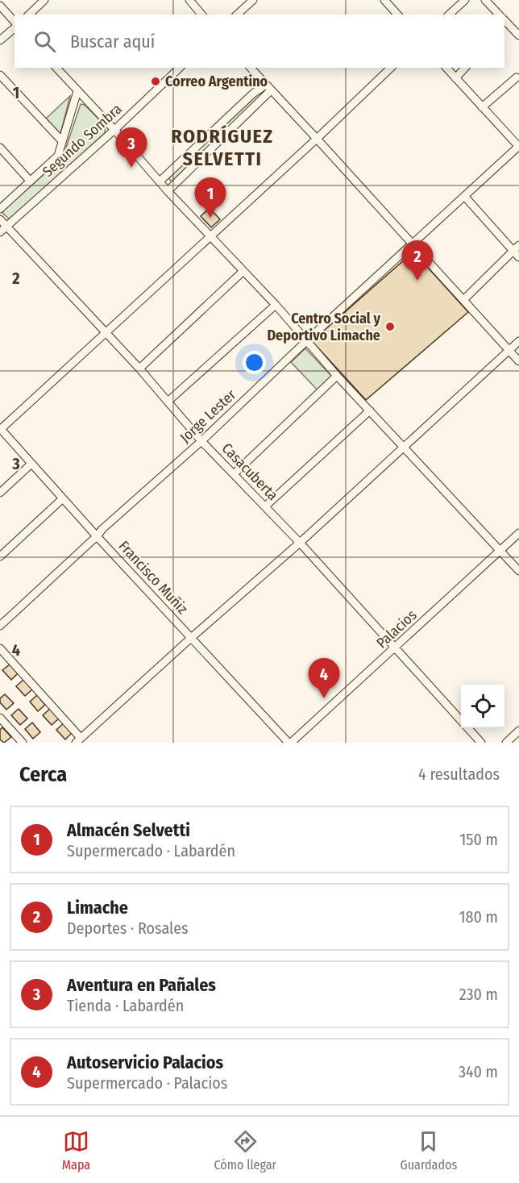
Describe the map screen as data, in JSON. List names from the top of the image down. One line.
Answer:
{"streets":{"street":["Segundo Sombra","Jorge Lester","Casacuberta","Francisco Muñiz","Palacios"]},"crossings":[["Segundo Sombra","Casacuberta"],["Jorge Lester","Casacuberta"],["Jorge Lester","Francisco Muñiz"],["Casacuberta","Palacios"],["Francisco Muñiz","Palacios"]],"districts":["RODRÍGUEZ SELVETTI"],"places":["Correo Argentino","Centro Social y Deportivo Limache"],"page":{"search":"Buscar aquí","pins":["3","1","2","4"],"heading":["Cerca","4 resultados"],"list":[{"mark":"1","name":"Almacén Selvetti","note":"Supermercado · Labardén","value":"150 m"},{"mark":"2","name":"Limache","note":"Deportes · Rosales","value":"180 m"},{"mark":"3","name":"Aventura en Pañales","note":"Tienda · Labardén","value":"230 m"},{"mark":"4","name":"Autoservicio Palacios","note":"Supermercado · Palacios","value":"340 m"}],"nav":["Mapa","Cómo llegar","Guardados"]},"grid":{"rows":["1","2","3","4"]}}
